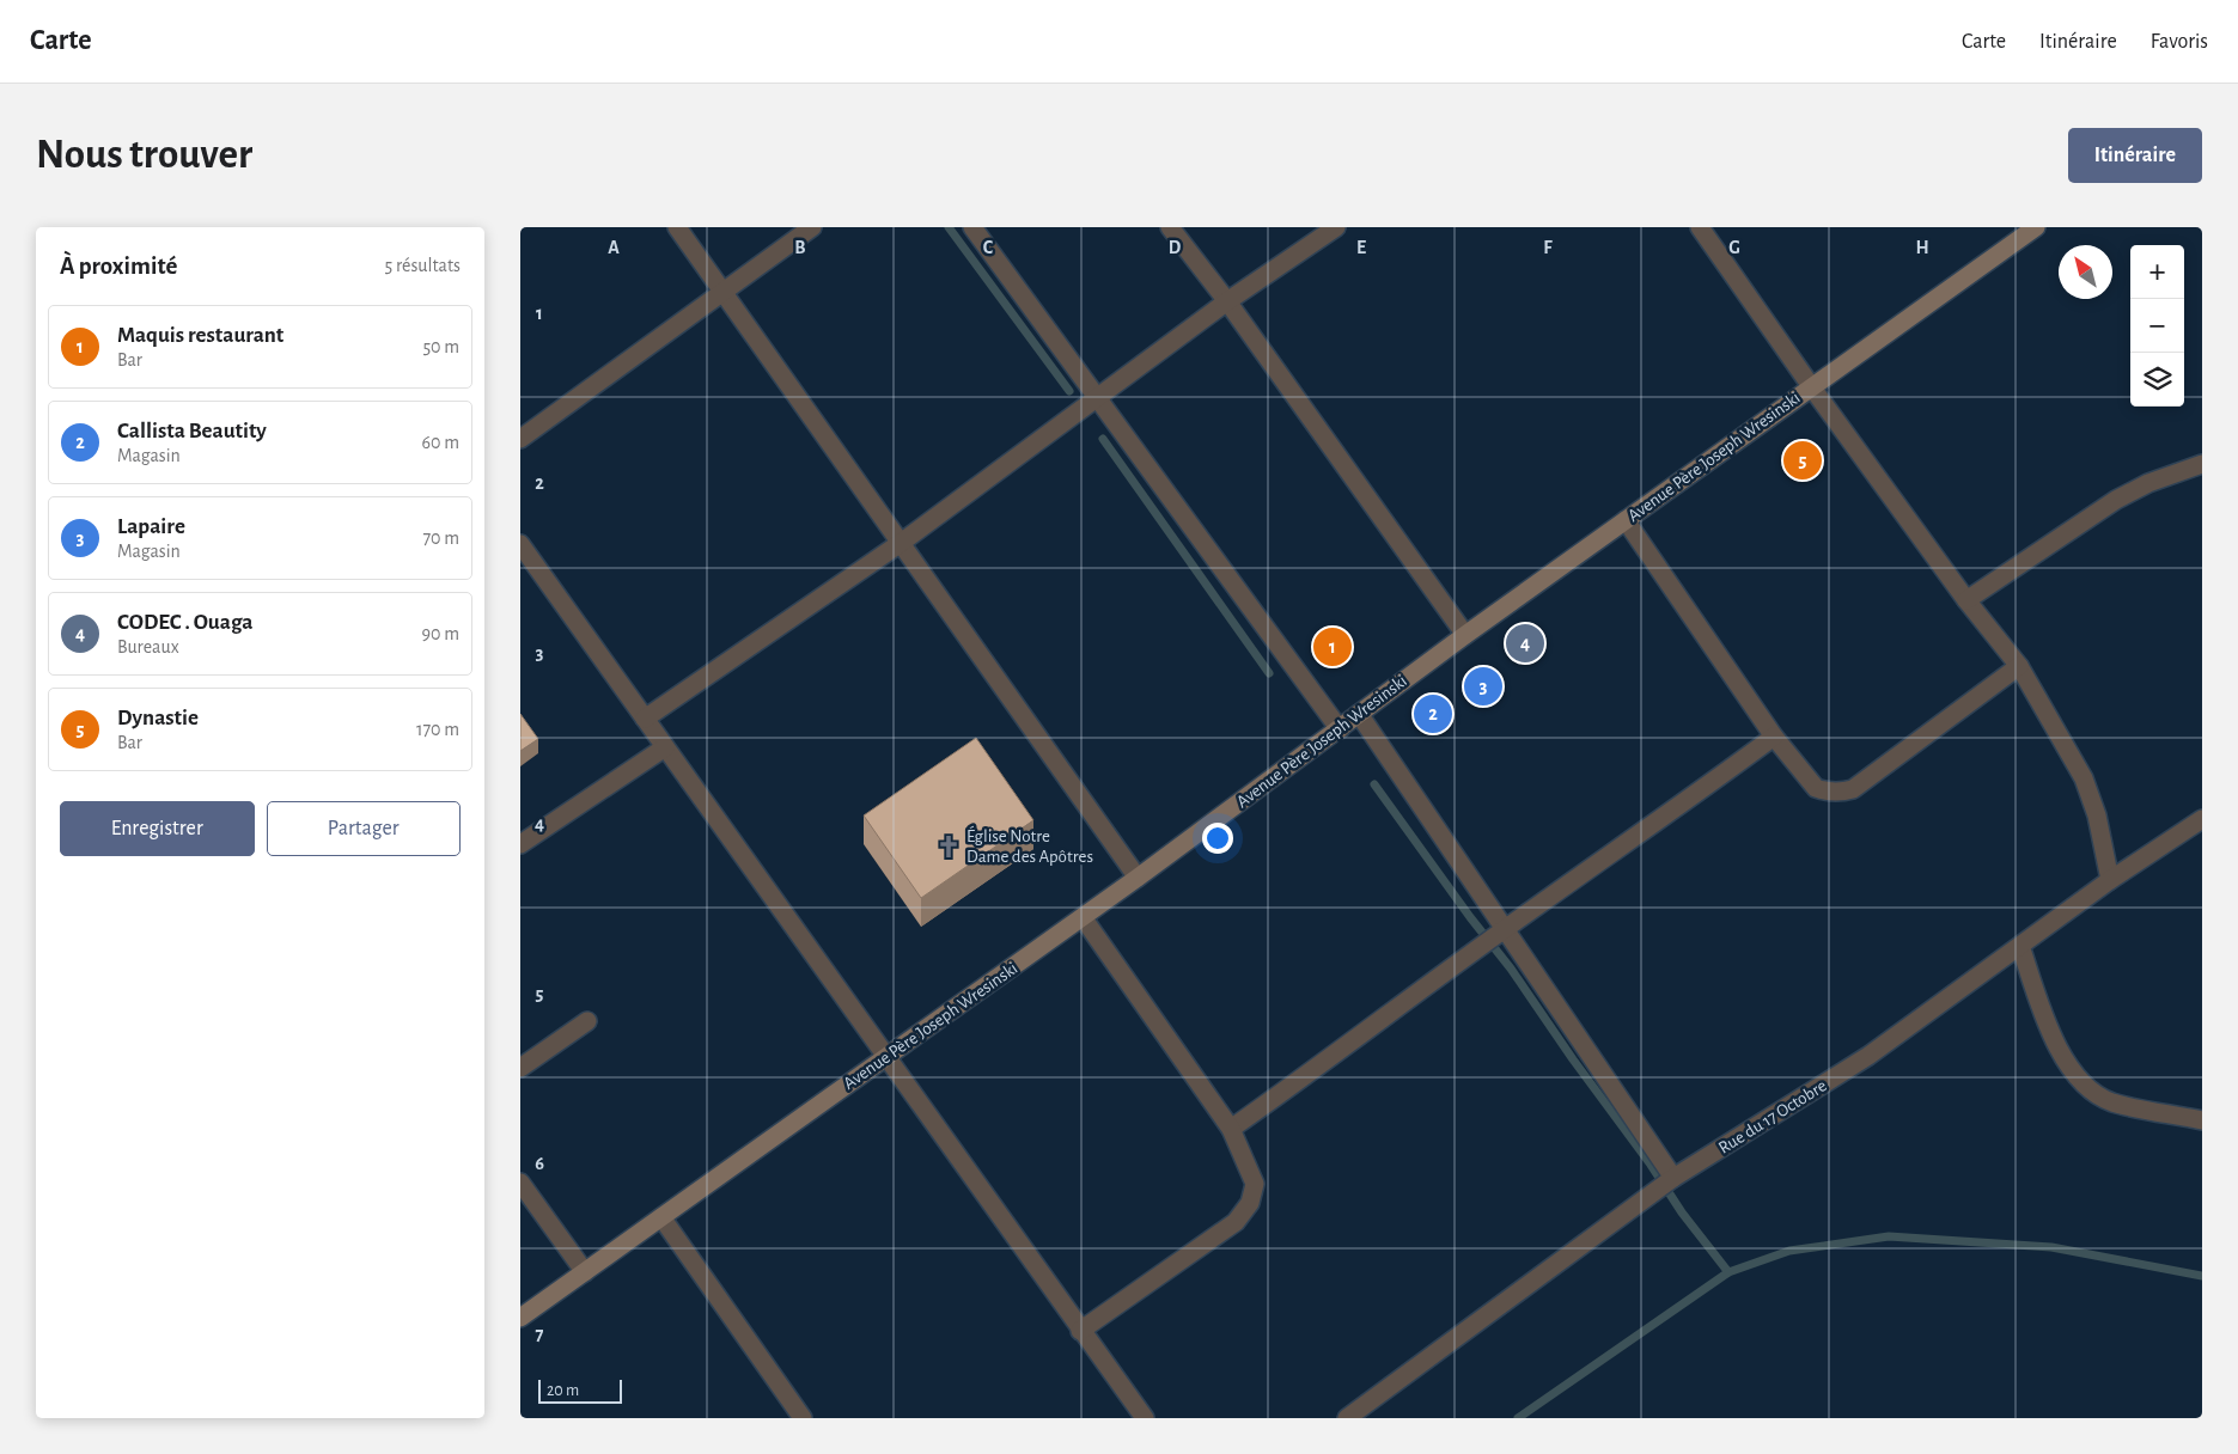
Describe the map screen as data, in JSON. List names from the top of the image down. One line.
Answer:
{"streets":{"street":["Avenue Père Joseph Wresinski","Rue du 17 Octobre"]},"places":{"church":["Église Notre Dame des Apôtres"]},"scale_bar":"20 m","north":"top left","page":{"header":"Carte","nav":["Carte","Itinéraire","Favoris"],"buttons":["Itinéraire",["Enregistrer","Partager"]],"title":"Nous trouver","heading":["À proximité","5 résultats"],"map_buttons":["+","−"],"list":[{"mark":"1","name":"Maquis restaurant","note":"Bar","value":"50 m"},{"mark":"2","name":"Callista Beautity","note":"Magasin","value":"60 m"},{"mark":"3","name":"Lapaire","note":"Magasin","value":"70 m"},{"mark":"4","name":"CODEC . Ouaga","note":"Bureaux","value":"90 m"},{"mark":"5","name":"Dynastie","note":"Bar","value":"170 m"}],"pins":["5","4","1","3","2"],"scale":"20 m"},"grid":{"columns":["A","B","C","D","E","F","G","H"],"rows":["1","2","3","4","5","6","7"]}}
